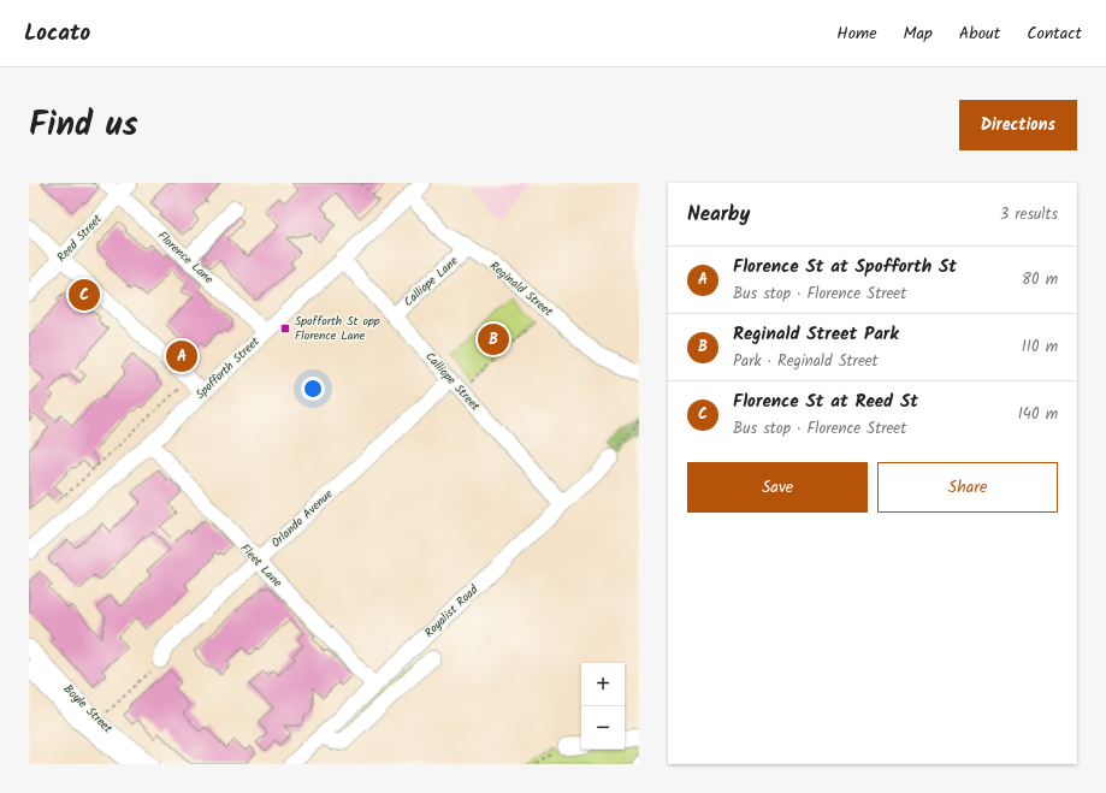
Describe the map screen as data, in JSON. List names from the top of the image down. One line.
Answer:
{"streets":{"street":["Reed Street","Florence Lane","Calliope Lane","Reginald Street","Spofforth Street","Calliope Street","Orlando Avenue","Fleet Lane","Royalist Road","Boyle Street"]},"crossings":[["Reed Street","Florence Lane"],["Florence Lane","Spofforth Street"],["Calliope Lane","Reginald Street"],["Calliope Lane","Calliope Street"],["Reginald Street","Spofforth Street"],["Spofforth Street","Calliope Street"],["Spofforth Street","Fleet Lane"],["Calliope Street","Orlando Avenue"],["Calliope Street","Royalist Road"],["Orlando Avenue","Fleet Lane"],["Fleet Lane","Royalist Road"]],"places":{"transit":["Spofforth St opp Florence Lane"]},"page":{"header":"Locato","nav":["Home","Map","About","Contact"],"title":"Find us","buttons":["Directions",["Save","Share"]],"heading":["Nearby","3 results"],"list":[{"mark":"A","name":"Florence St at Spofforth St","note":"Bus stop · Florence Street","value":"80 m"},{"mark":"B","name":"Reginald Street Park","note":"Park · Reginald Street","value":"110 m"},{"mark":"C","name":"Florence St at Reed St","note":"Bus stop · Florence Street","value":"140 m"}],"pins":["C","B","A"],"map_buttons":["+","−"]}}
